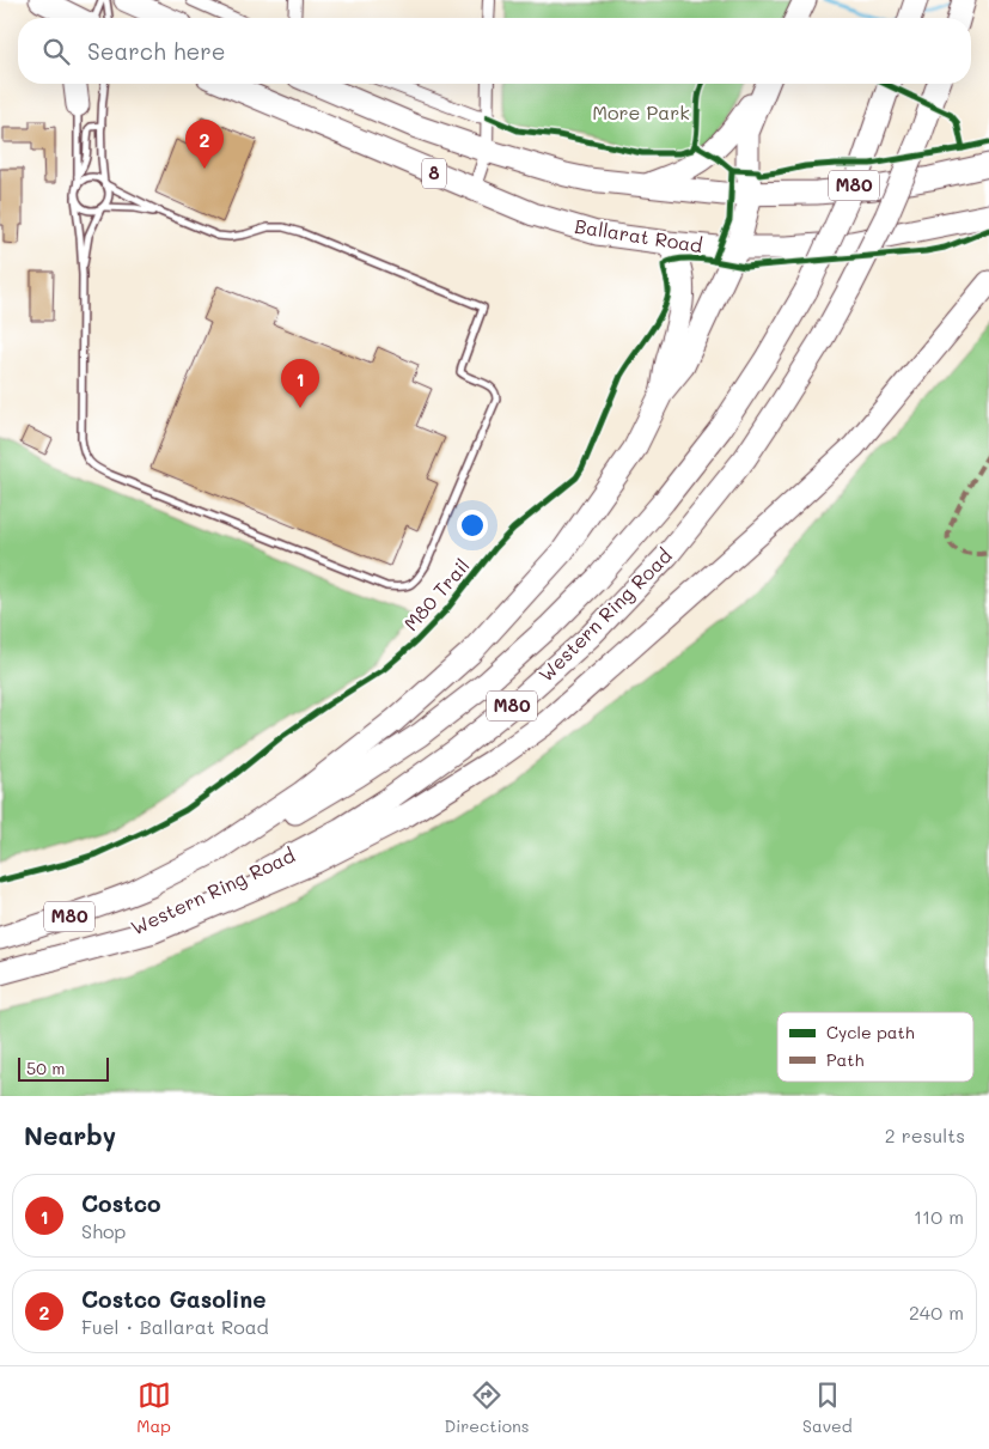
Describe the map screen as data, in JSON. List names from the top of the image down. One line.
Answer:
{"streets":{"highway":["8","M80","Ballarat Road","Western Ring Road"],"cycle path":["M80 Trail"]},"parks":["More Park"],"legend":["Cycle path","Path"],"scale_bar":"50 m","page":{"search":"Search here","pins":["2","1"],"scale":"50 m","heading":["Nearby","2 results"],"list":[{"mark":"1","name":"Costco","note":"Shop","value":"110 m"},{"mark":"2","name":"Costco Gasoline","note":"Fuel · Ballarat Road","value":"240 m"}],"nav":["Map","Directions","Saved"]}}
